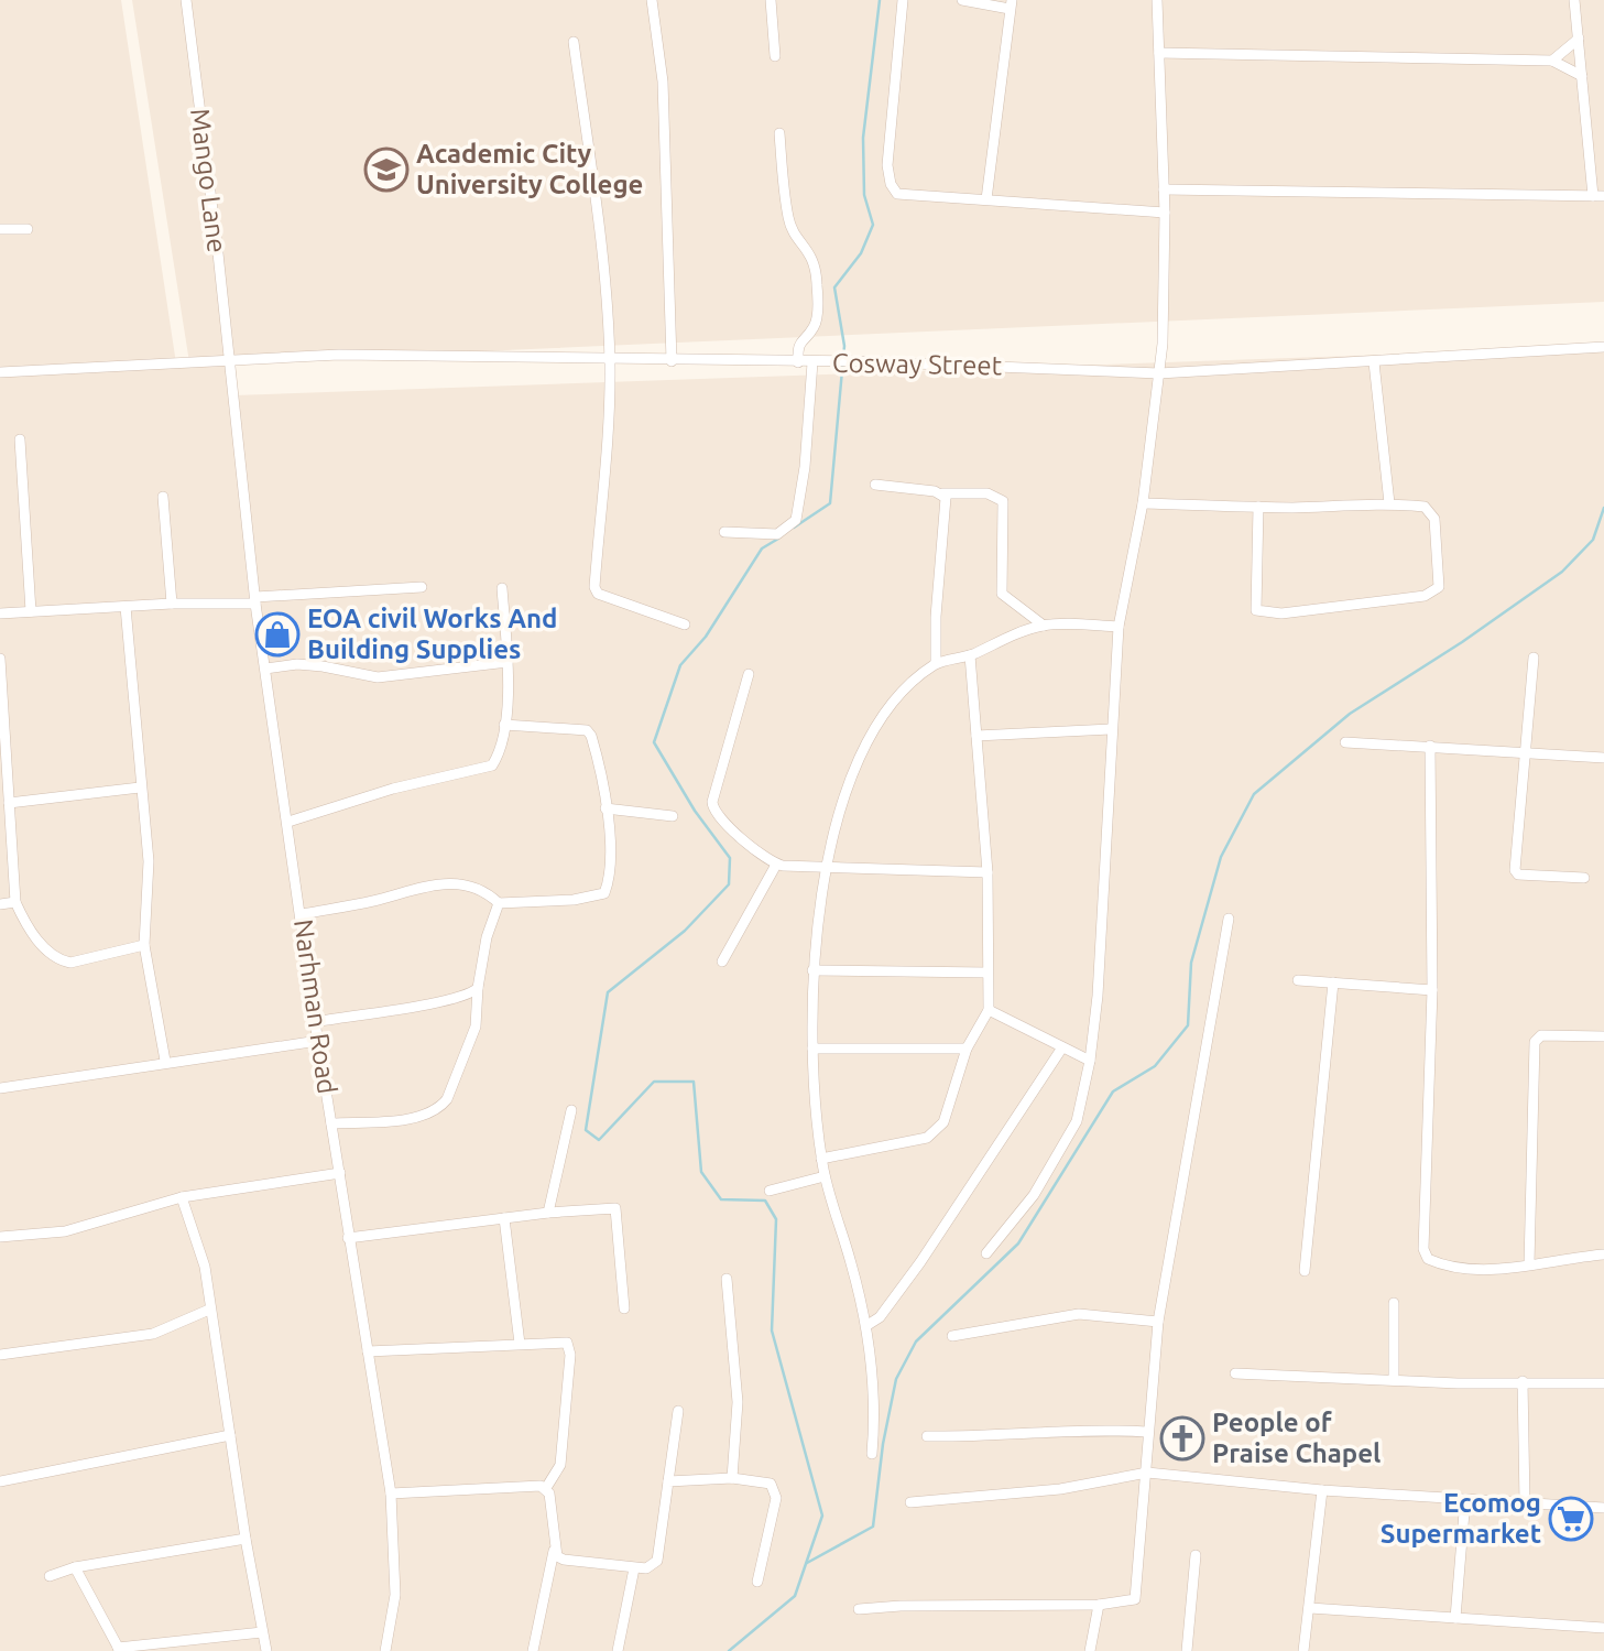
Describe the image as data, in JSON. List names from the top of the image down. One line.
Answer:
{"streets":{"street":["Mango Lane","Cosway Street","Narhman Road"]},"crossings":[["Mango Lane","Cosway Street"],["Mango Lane","Narhman Road"],["Cosway Street","Narhman Road"]],"places":{"school or university":["Academic City University College"],"shop":["EOA civil Works And Building Supplies"],"church":["People of Praise Chapel"],"supermarket":["Ecomog Supermarket"]}}
